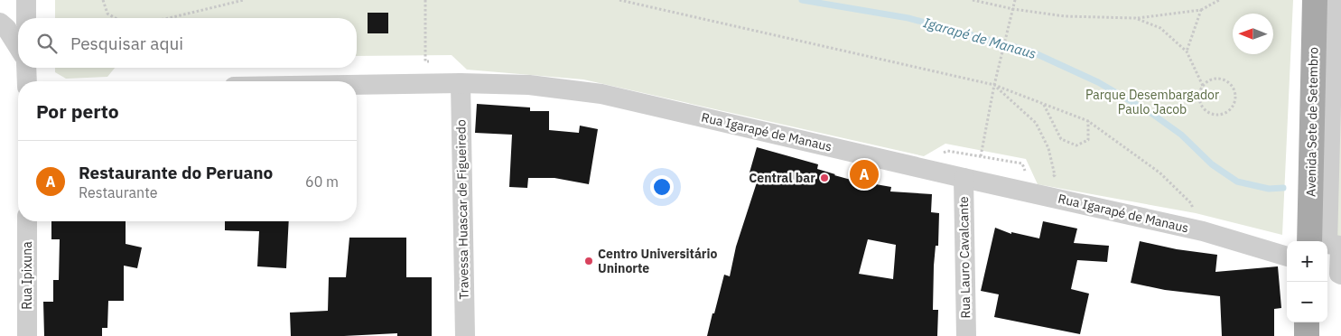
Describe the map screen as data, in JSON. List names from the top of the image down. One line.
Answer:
{"streets":{"main road":["Avenida Sete de Setembro"],"street":["Rua Igarapé de Manaus","Travessa Huascar de Figueiredo","Rua Lauro Cavalcante","Rua Ipixuna"]},"crossings":[["Rua Igarapé de Manaus","Travessa Huascar de Figueiredo"],["Rua Igarapé de Manaus","Rua Lauro Cavalcante"]],"water":["Igarapé de Manaus"],"parks":["Parque Desembargador Paulo Jacob"],"places":["Central bar","Centro Universitário Uninorte"],"north":"left","page":{"search":"Pesquisar aqui","heading":"Por perto","list":[{"mark":"A","name":"Restaurante do Peruano","note":"Restaurante","value":"60 m"}],"pins":"A","map_buttons":["+","−"]}}
